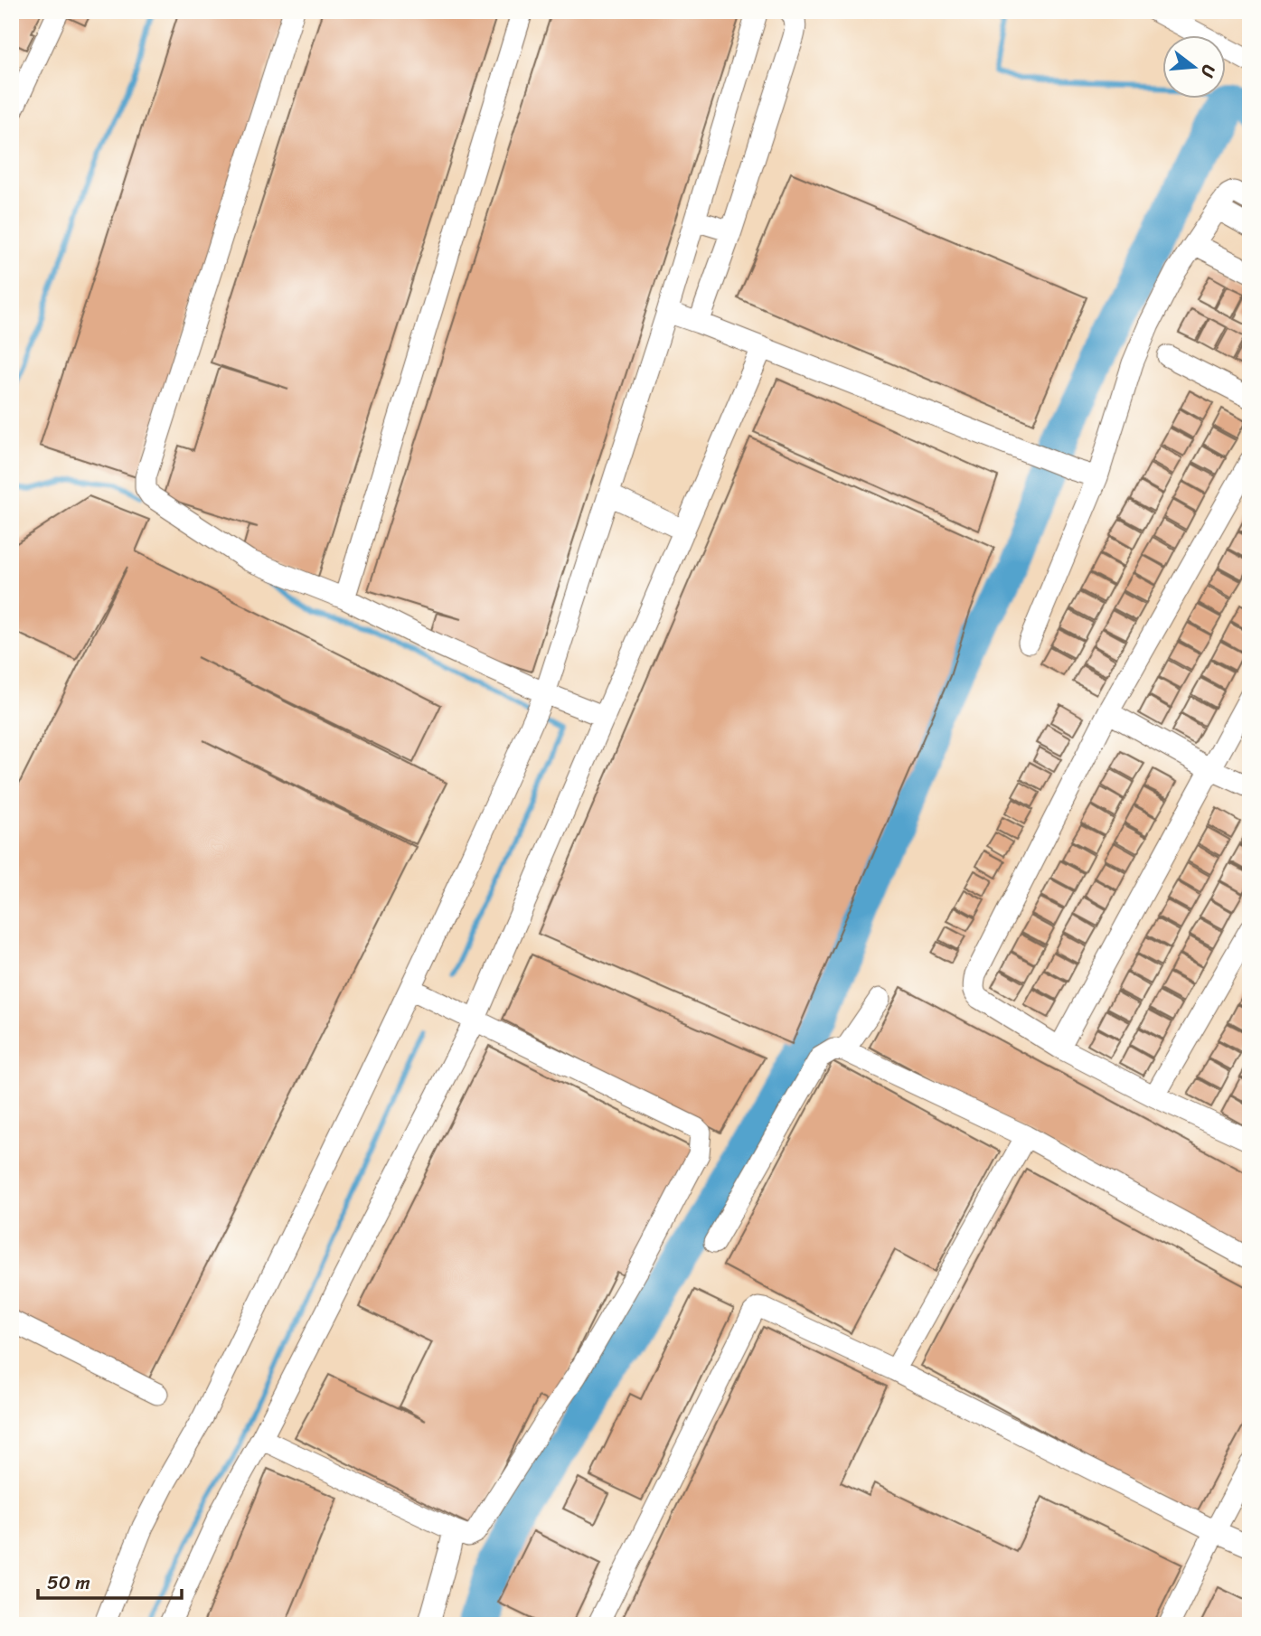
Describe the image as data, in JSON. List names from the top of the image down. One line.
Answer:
{"scale_bar":"50 m","north":"right"}
